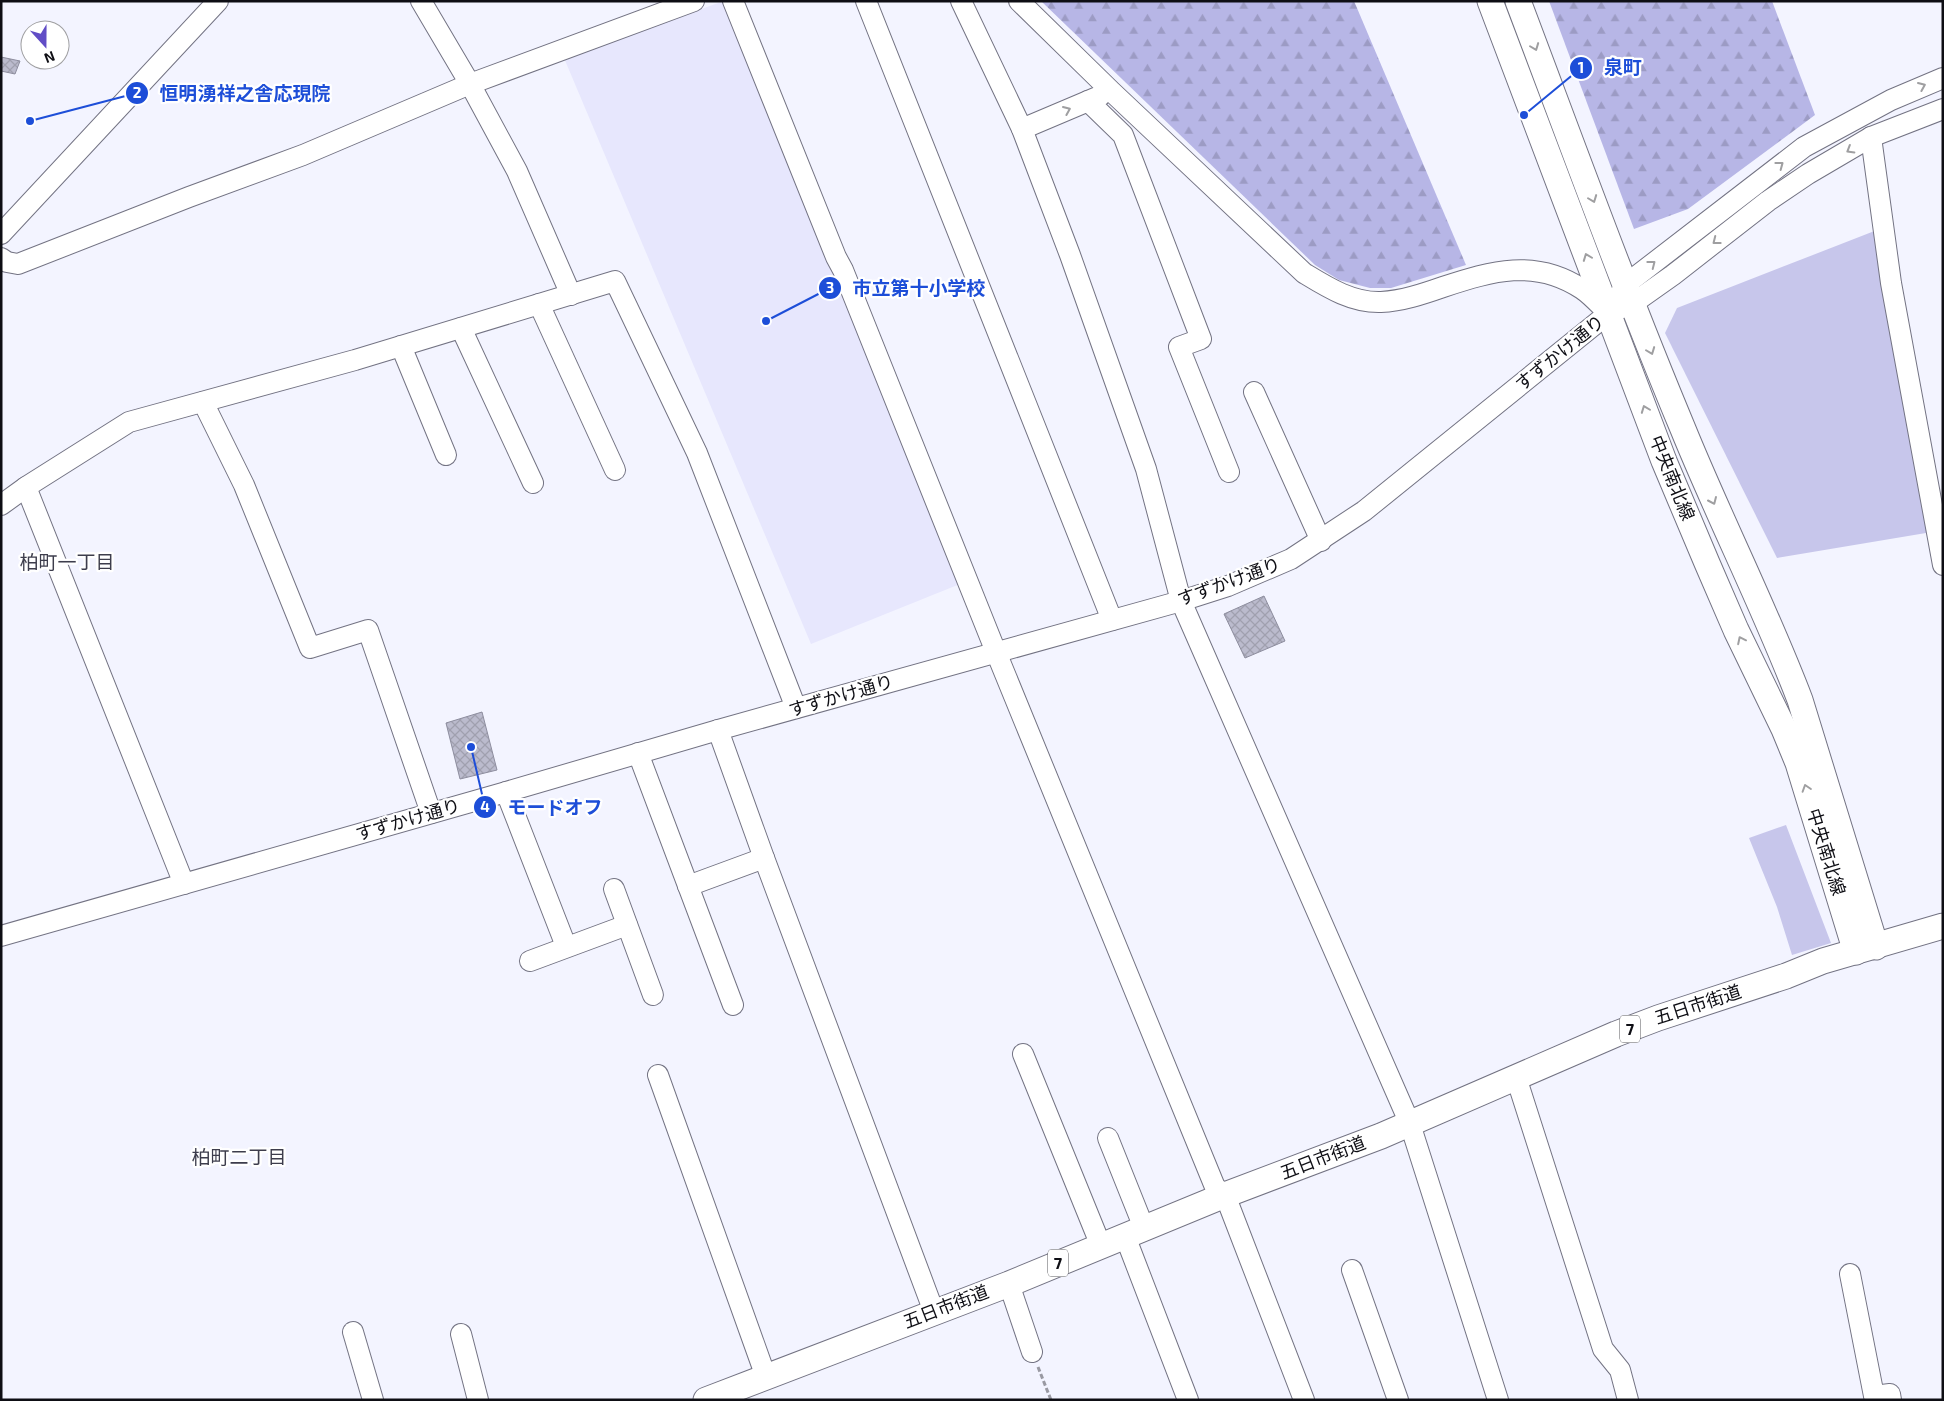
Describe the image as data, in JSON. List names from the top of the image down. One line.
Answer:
{"streets":{"main road":["中央南北線","五日市街道","7"],"street":["すずかけ通り"]},"crossings":[["すずかけ通り","中央南北線"],["中央南北線","五日市街道"]],"districts":["柏町一丁目","柏町二丁目"],"places":["泉町","恒明湧祥之舎応現院","市立第十小学校","モードオフ"],"north":"bottom"}
